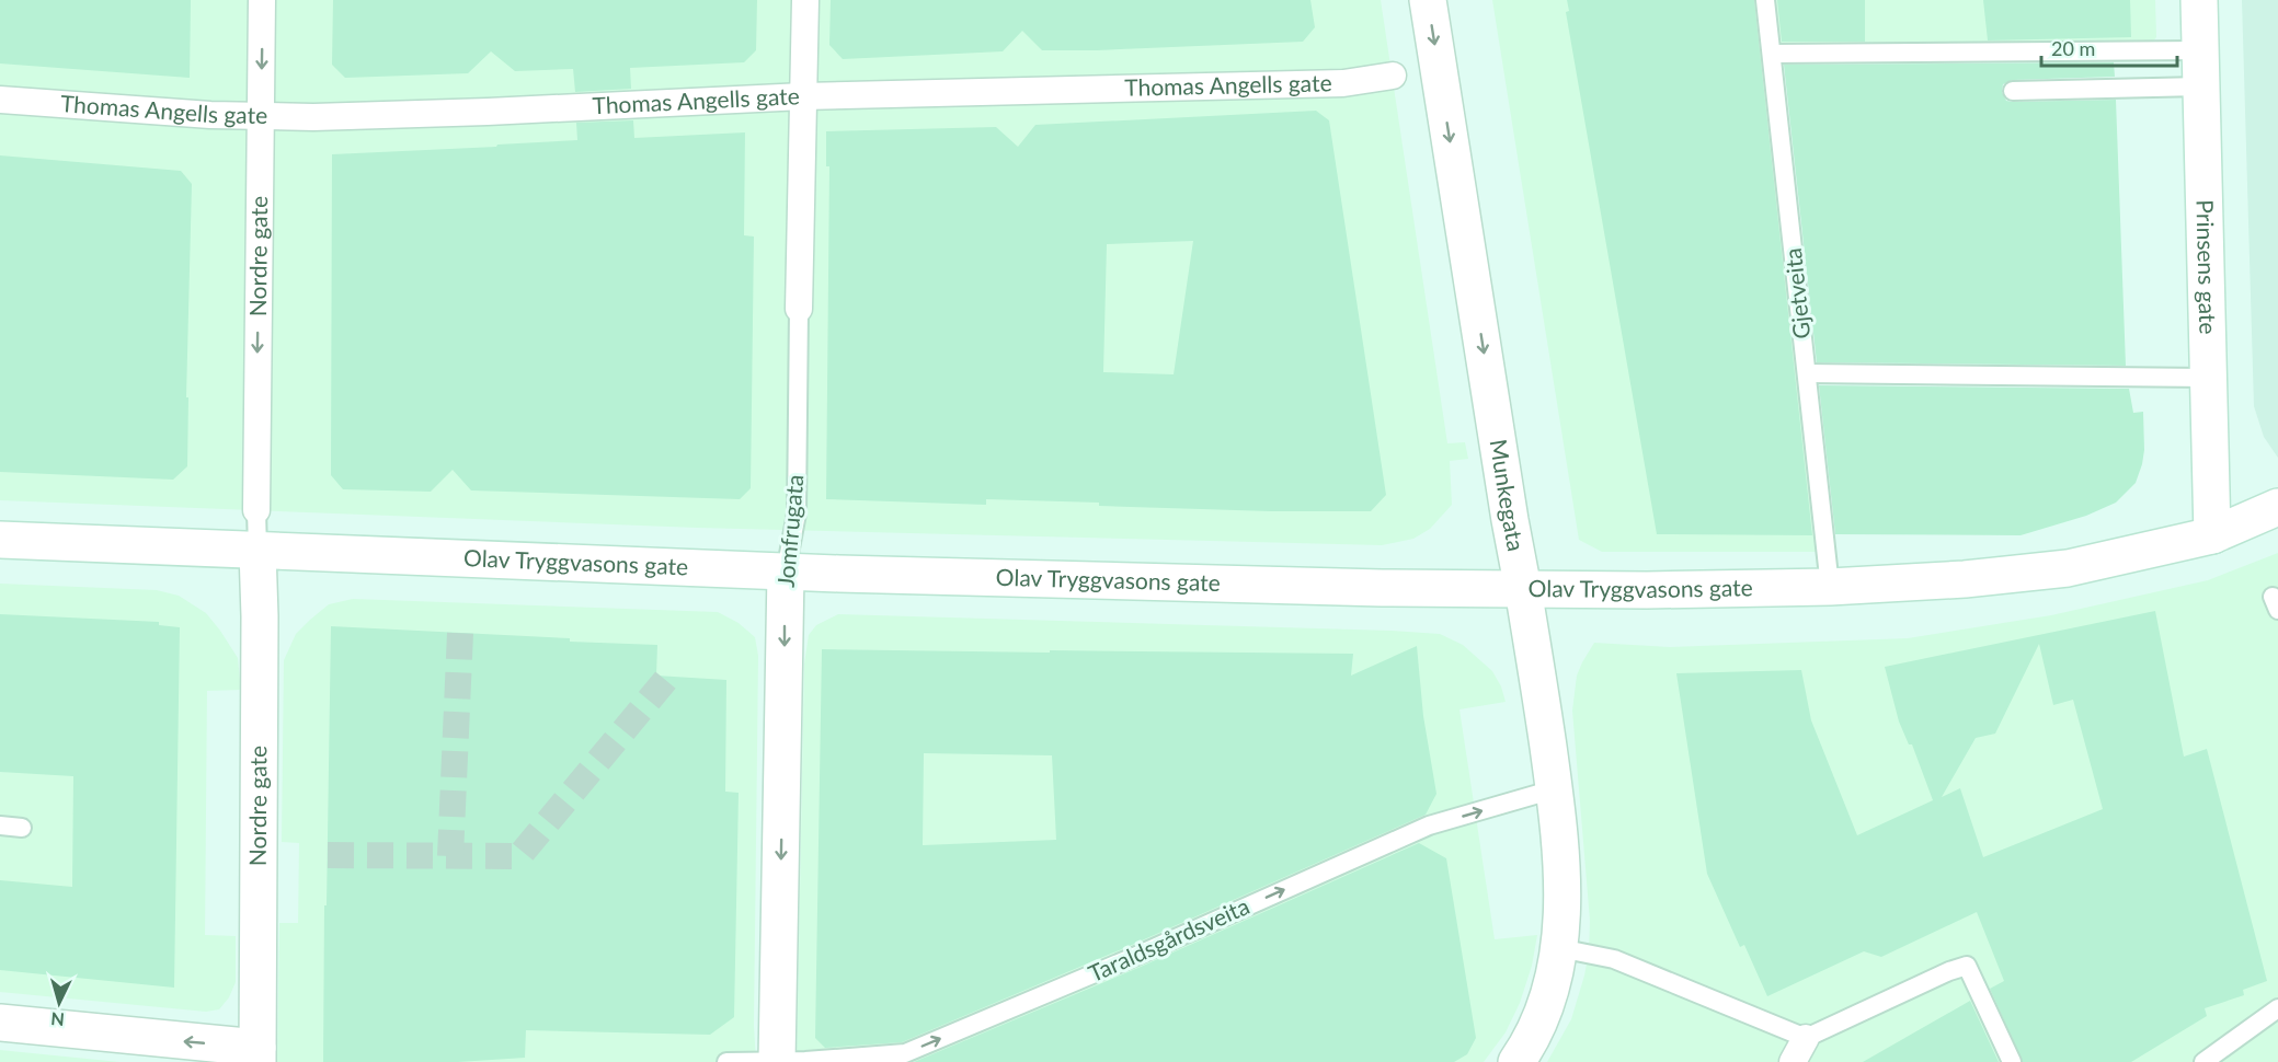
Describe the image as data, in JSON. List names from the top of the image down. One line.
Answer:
{"streets":{"main road":["Nordre gate","Prinsens gate","Munkegata","Jomfrugata","Olav Tryggvasons gate"],"street":["Thomas Angells gate"],"lane":["Gjetveita","Taraldsgårdsveita"]},"crossings":[["Thomas Angells gate","Nordre gate"],["Thomas Angells gate","Jomfrugata"],["Nordre gate","Olav Tryggvasons gate"],["Prinsens gate","Olav Tryggvasons gate"],["Gjetveita","Olav Tryggvasons gate"],["Munkegata","Olav Tryggvasons gate"],["Munkegata","Taraldsgårdsveita"],["Jomfrugata","Olav Tryggvasons gate"],["Jomfrugata","Taraldsgårdsveita"]],"one_way":["Nordre gate","Munkegata","Jomfrugata","Taraldsgårdsveita"],"scale_bar":"20 m","north":"bottom"}
